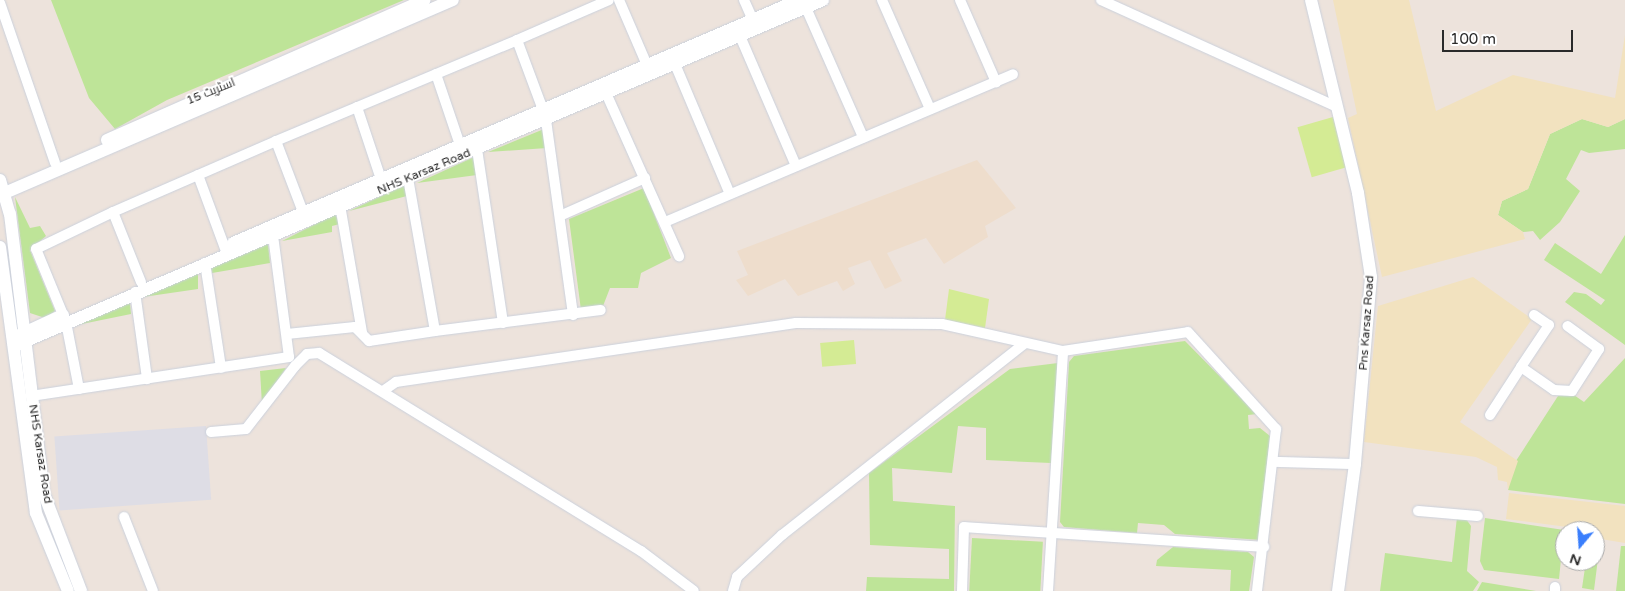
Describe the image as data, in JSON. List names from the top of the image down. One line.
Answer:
{"streets":{"street":["اسٹریٹ 15","NHS Karsaz Road","Pns Karsaz Road"]},"scale_bar":"100 m","north":"bottom"}
